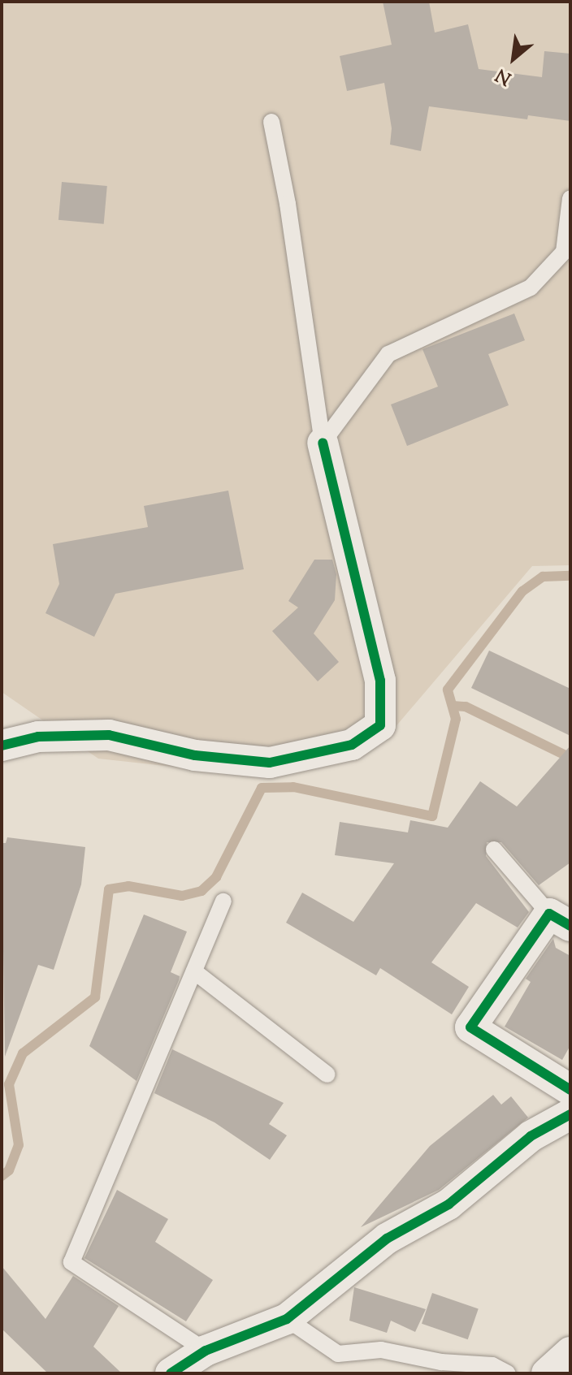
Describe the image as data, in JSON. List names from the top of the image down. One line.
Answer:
{"north":"bottom left"}
